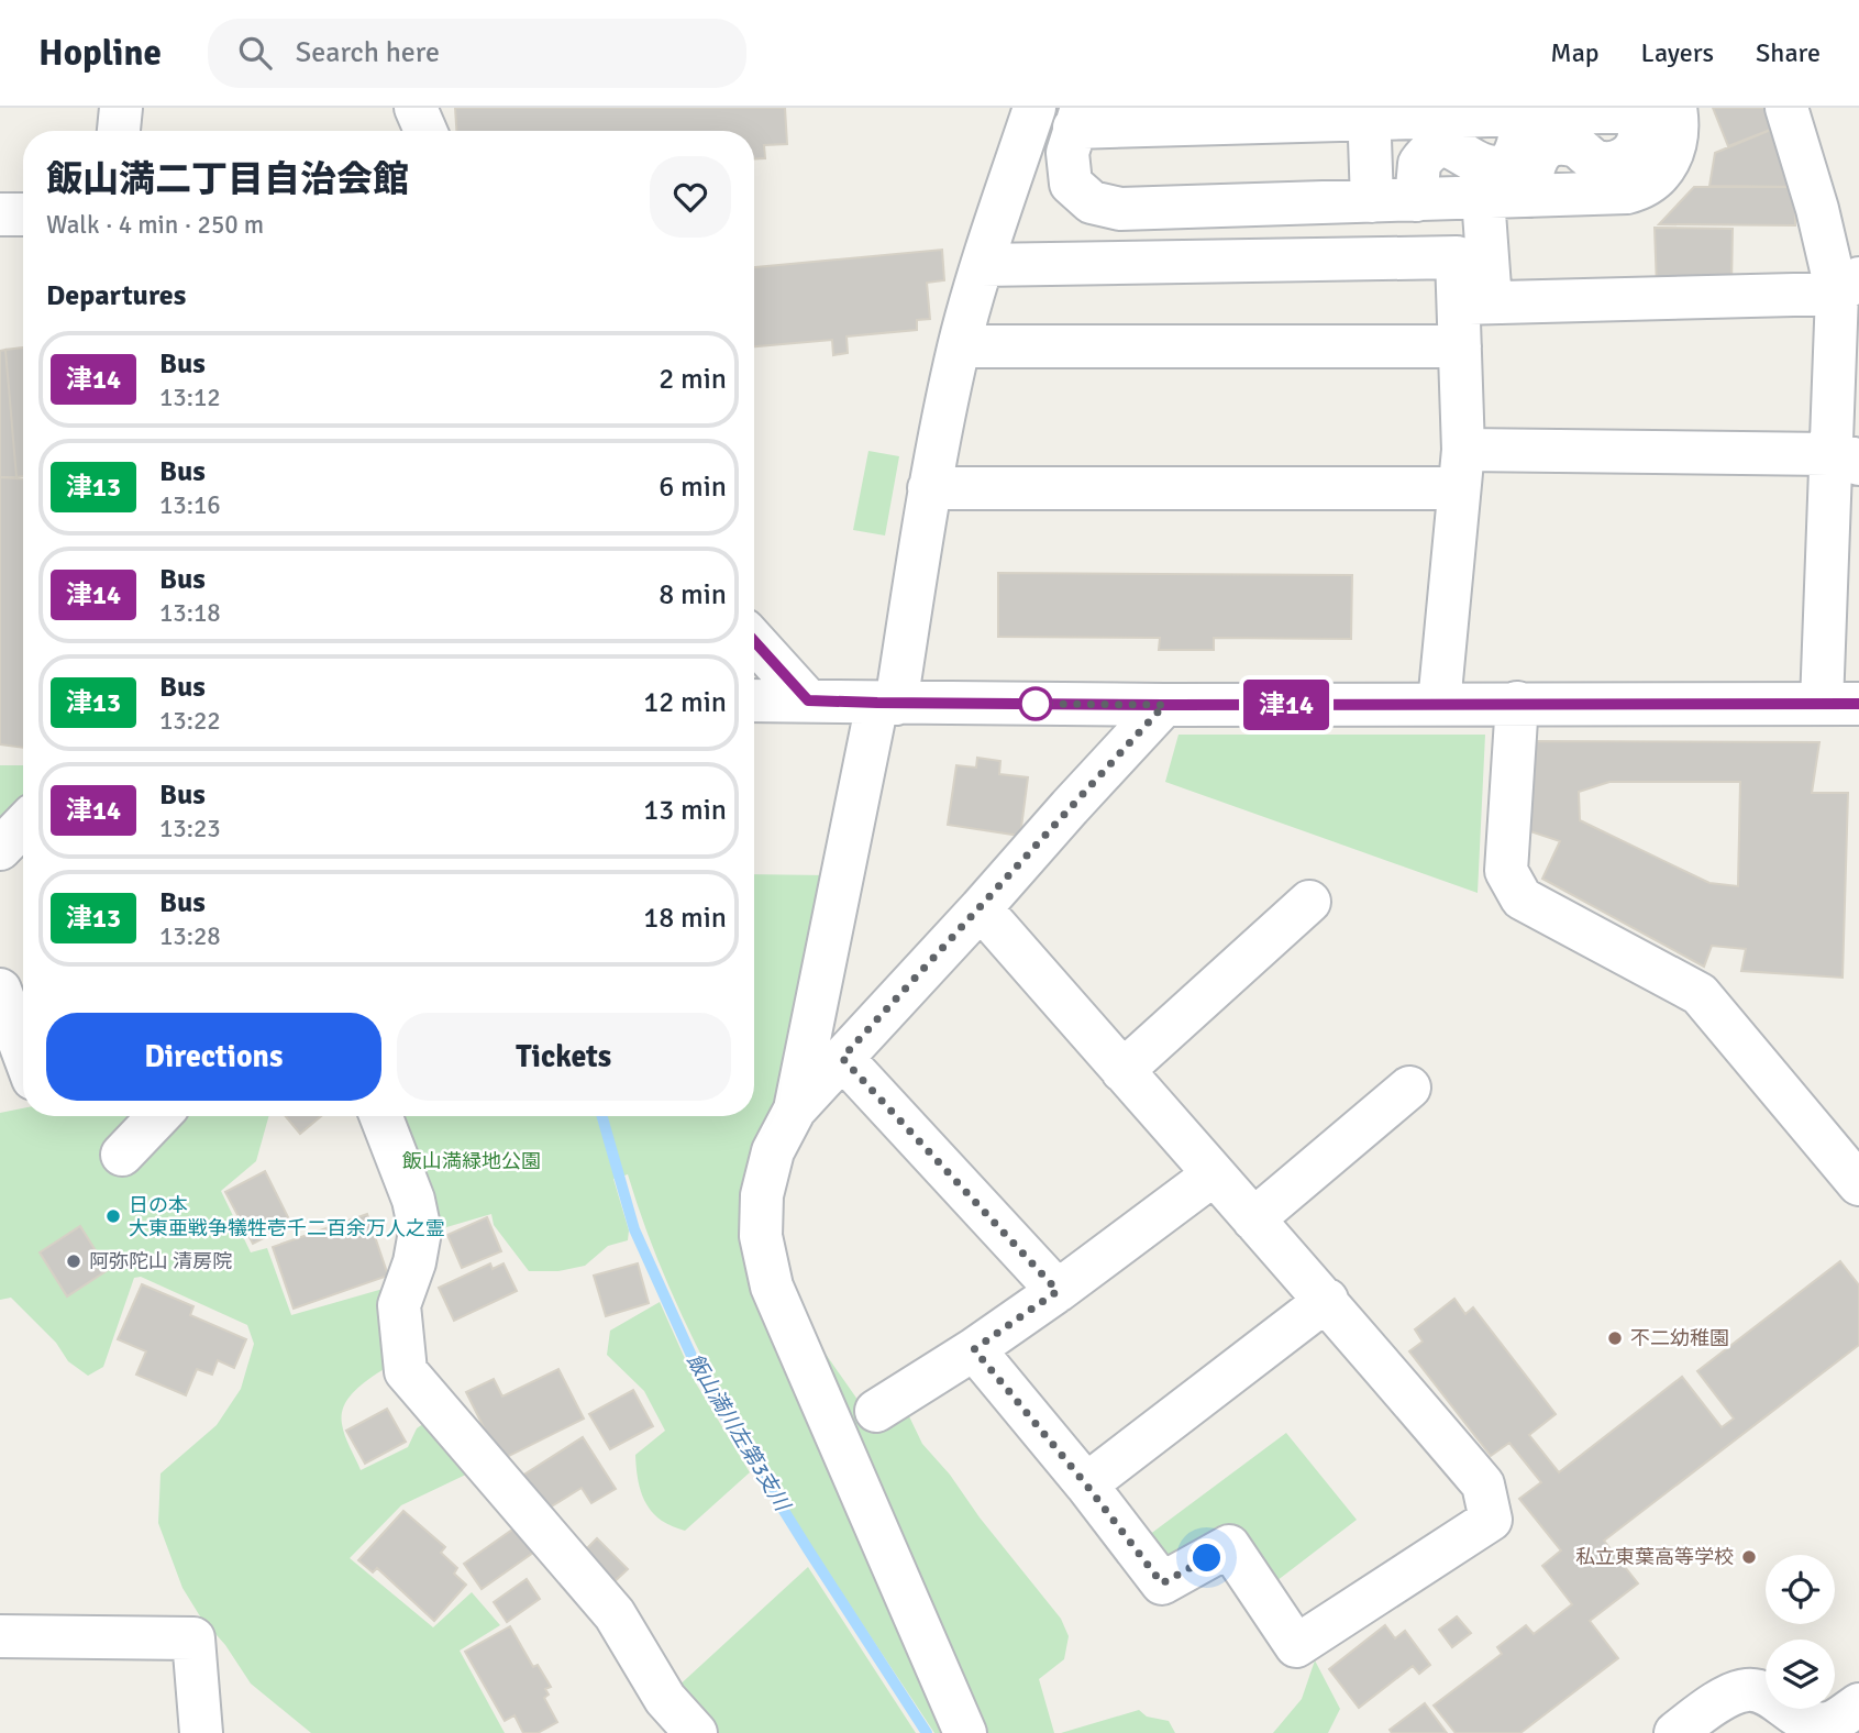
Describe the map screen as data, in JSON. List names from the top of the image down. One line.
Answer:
{"water":["飯山満川左第3支川"],"parks":["飯山満緑地公園"],"places":["日の本 大東亜戦争犠牲壱千二百余万人之霊","阿弥陀山 清房院","不二幼稚園","私立東葉高等学校"],"lines":["bus line 津14"],"page":{"header":"Hopline","search":"Search here","nav":["Map","Layers","Share"],"on_map":"津14","heading":[["飯山満二丁目自治会館","Walk · 4 min · 250 m"],"Departures"],"list":[{"mark":"津14","name":"Bus","note":"13:12","value":"2 min"},{"mark":"津13","name":"Bus","note":"13:16","value":"6 min"},{"mark":"津14","name":"Bus","note":"13:18","value":"8 min"},{"mark":"津13","name":"Bus","note":"13:22","value":"12 min"},{"mark":"津14","name":"Bus","note":"13:23","value":"13 min"},{"mark":"津13","name":"Bus","note":"13:28","value":"18 min"}],"buttons":["Directions","Tickets"]}}
